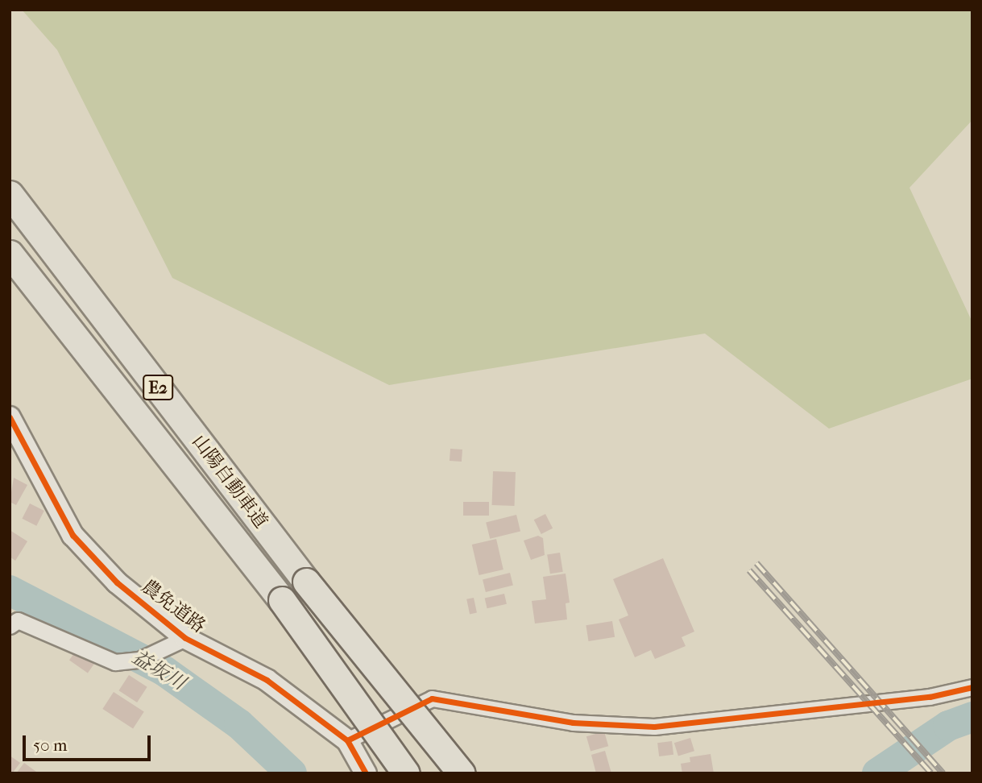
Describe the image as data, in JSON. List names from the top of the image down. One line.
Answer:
{"streets":{"highway":["E2","山陽自動車道"],"street":["農免道路"]},"water":["益坂川"],"scale_bar":"50 m"}
